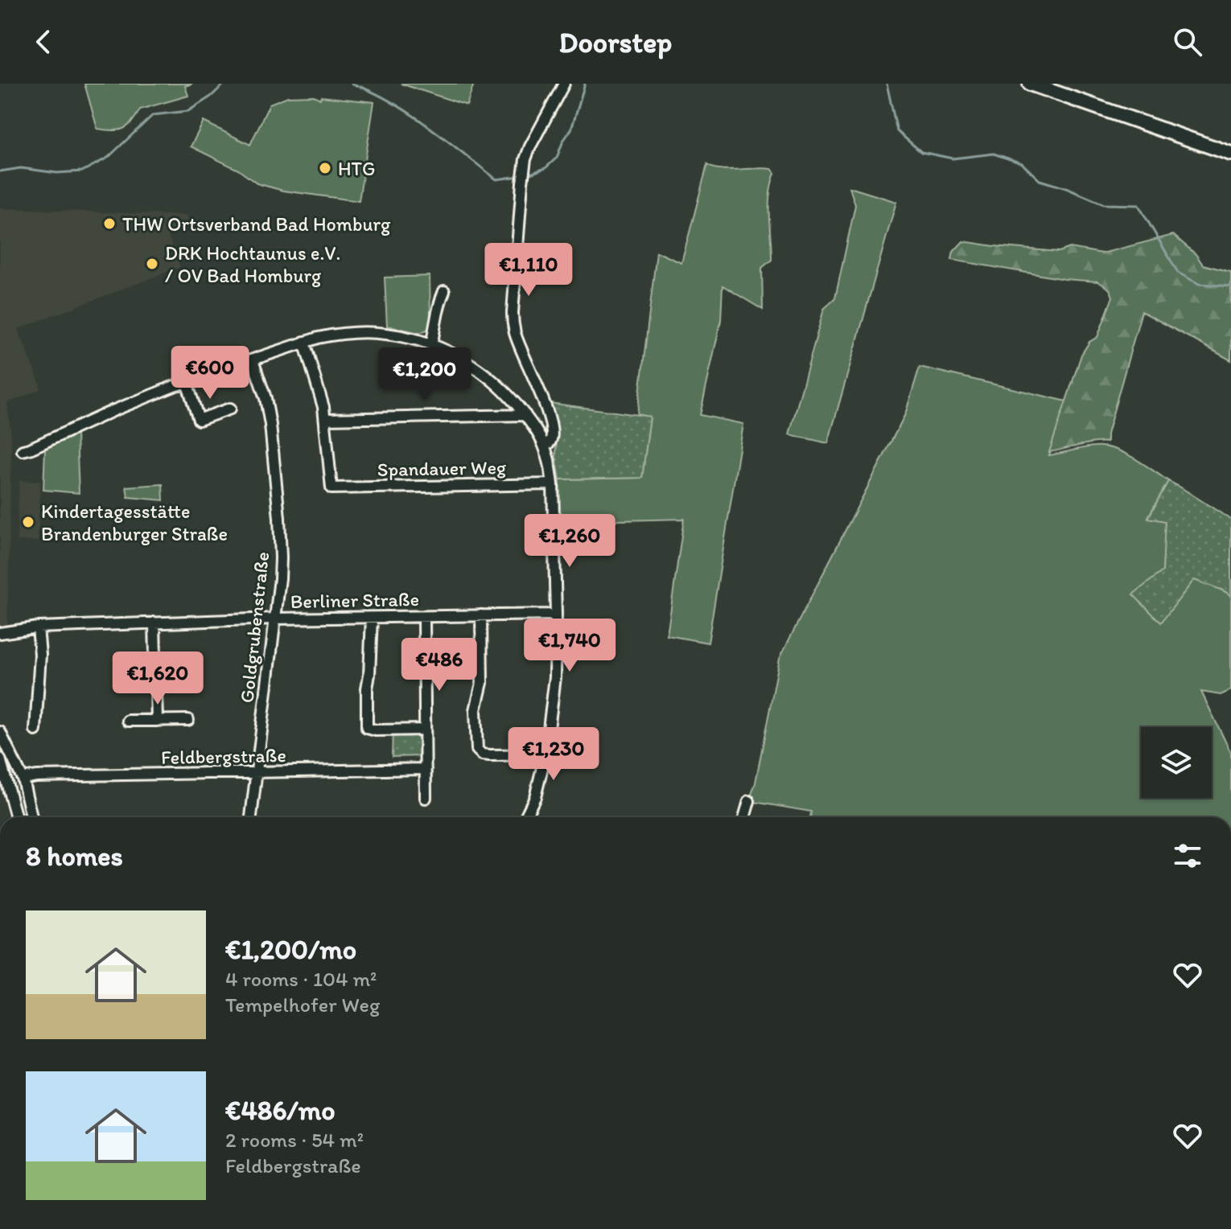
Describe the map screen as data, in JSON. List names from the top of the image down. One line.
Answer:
{"streets":{"street":["Spandauer Weg","Berliner Straße","Goldgrubenstraße","Feldbergstraße"]},"crossings":[["Berliner Straße","Goldgrubenstraße"],["Goldgrubenstraße","Feldbergstraße"]],"places":["HTG","THW Ortsverband Bad Homburg","DRK Hochtaunus e.V. / OV Bad Homburg","Kindertagesstätte Brandenburger Straße"],"page":{"header":"Doorstep","price":["€1,110","€600","€1,200","€1,260","€1,740","€486","€1,620","€1,230"],"heading":"8 homes","list":[{"name":"€1,200/mo","note":"4 rooms · 104 m² · Tempelhofer Weg"},{"name":"€486/mo","note":"2 rooms · 54 m² · Feldbergstraße"}]}}
